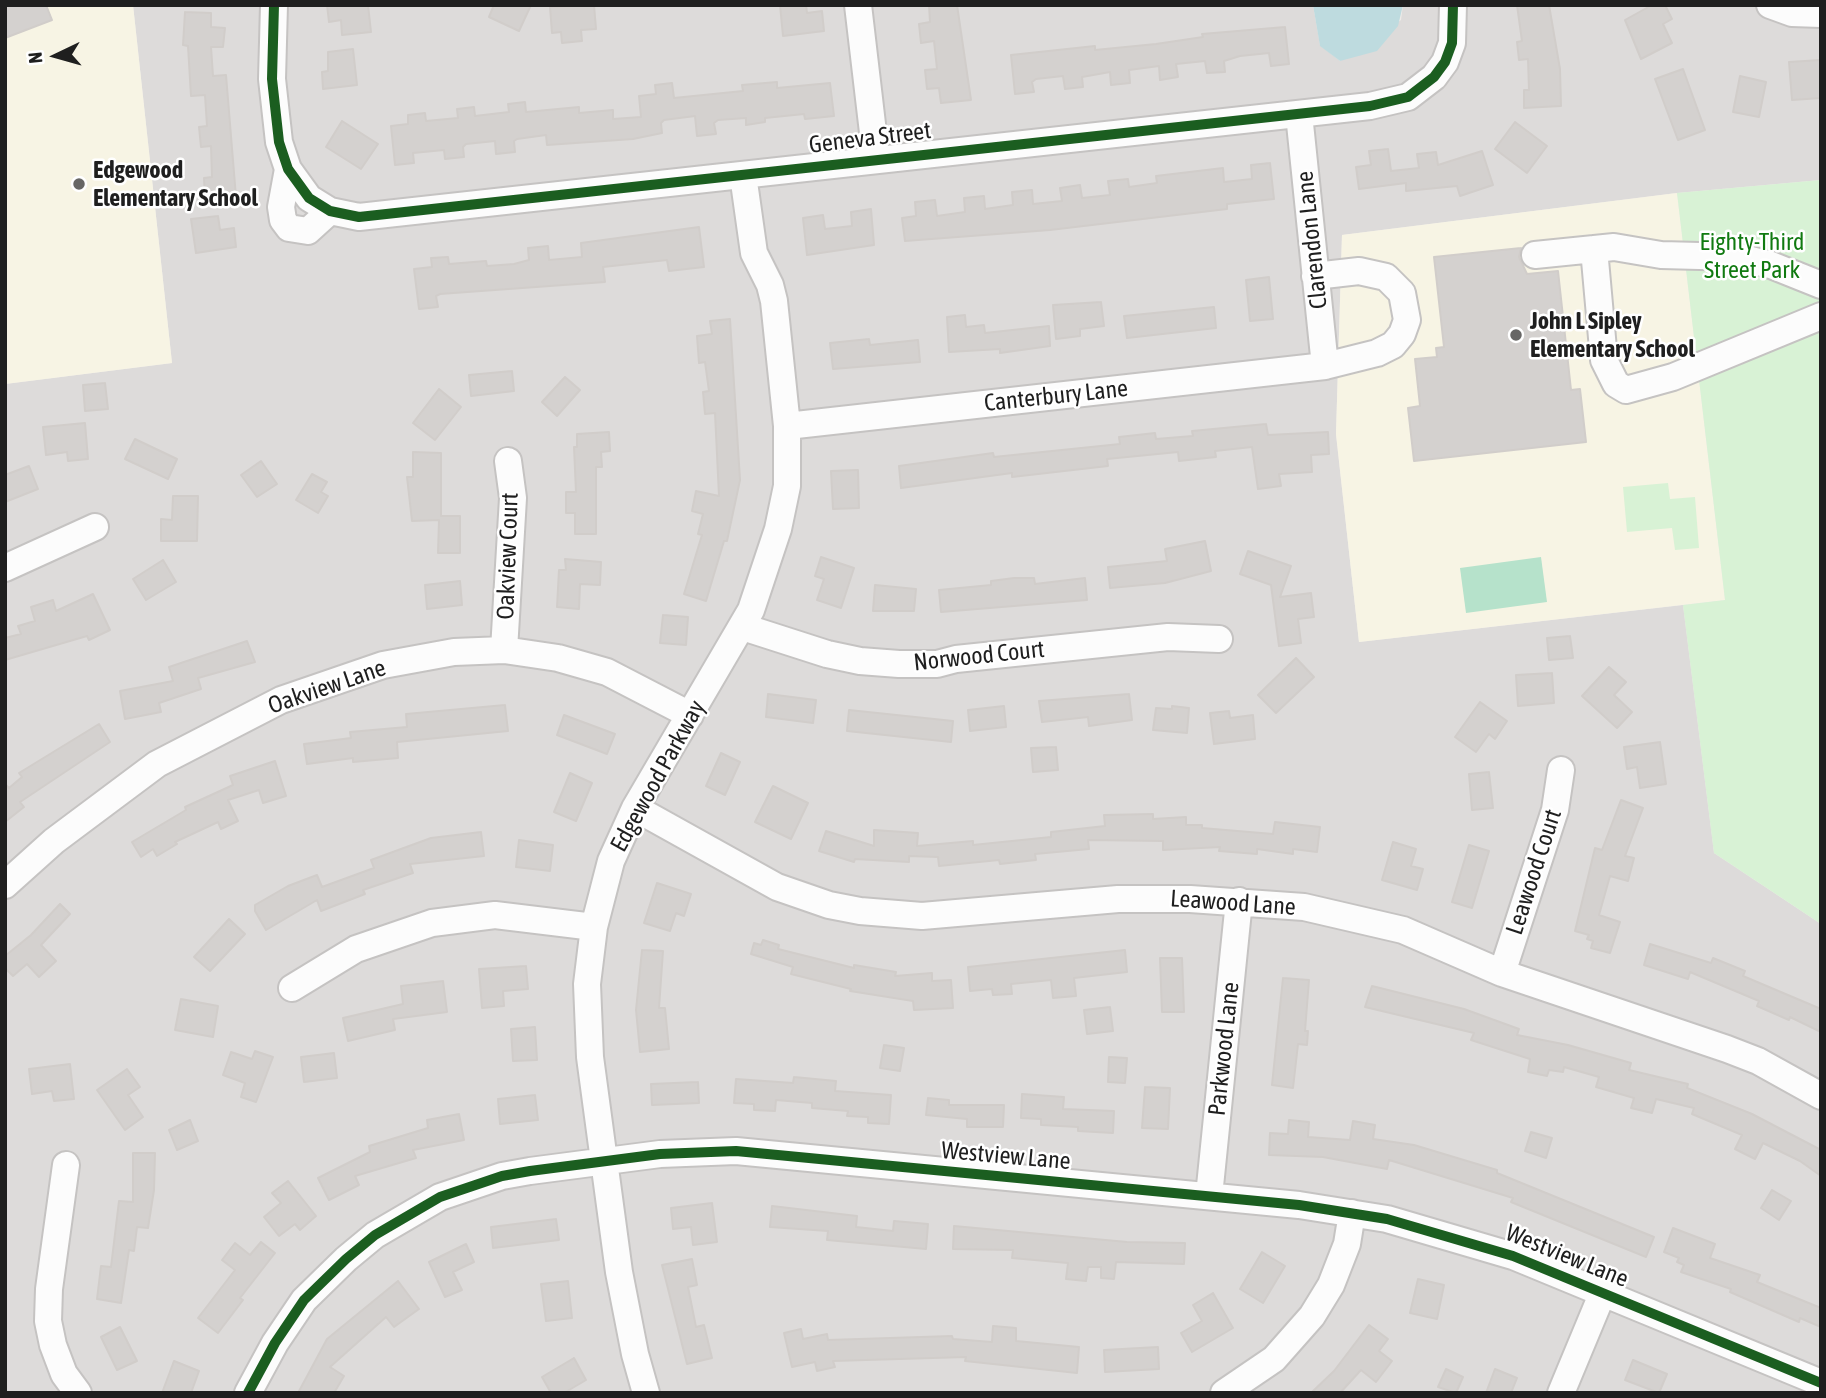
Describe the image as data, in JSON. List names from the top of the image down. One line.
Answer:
{"streets":{"street":["Geneva Street","Clarendon Lane","Canterbury Lane","Oakview Court","Norwood Court","Oakview Lane","Edgewood Parkway","Leawood Court","Leawood Lane","Parkwood Lane","Westview Lane"]},"crossings":[["Geneva Street","Clarendon Lane"],["Geneva Street","Edgewood Parkway"],["Clarendon Lane","Canterbury Lane"],["Canterbury Lane","Edgewood Parkway"],["Oakview Court","Oakview Lane"],["Norwood Court","Edgewood Parkway"],["Oakview Lane","Edgewood Parkway"],["Edgewood Parkway","Leawood Lane"],["Edgewood Parkway","Westview Lane"],["Leawood Court","Leawood Lane"],["Leawood Lane","Parkwood Lane"],["Parkwood Lane","Westview Lane"]],"parks":["Eighty-Third Street Park"],"places":["Edgewood Elementary School","John L Sipley Elementary School"],"north":"left"}
